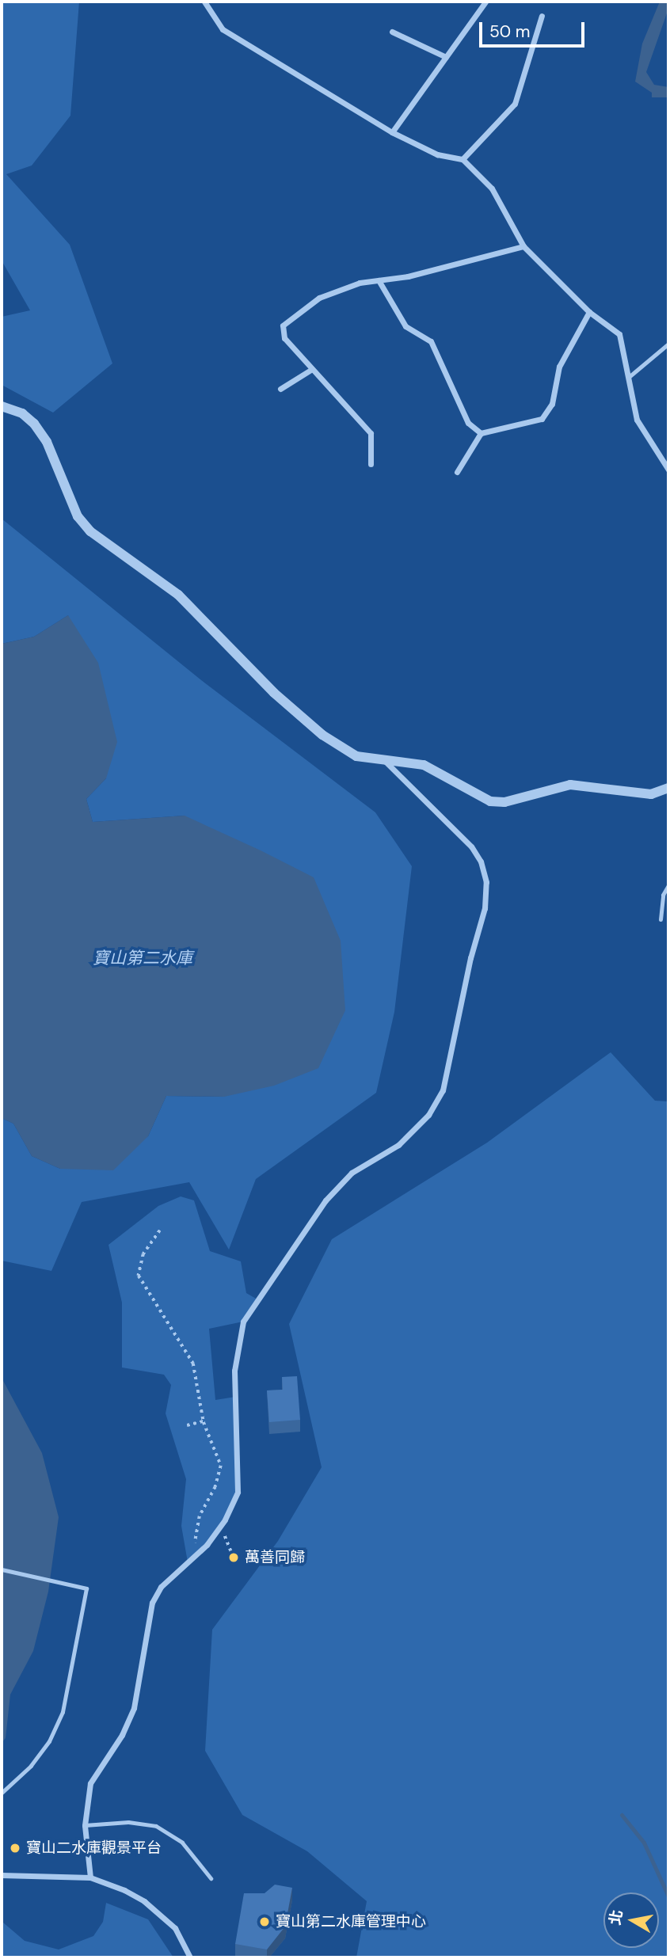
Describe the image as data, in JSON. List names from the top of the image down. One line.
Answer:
{"water":["寶山第二水庫"],"places":["萬善同歸","寶山二水庫觀景平台","寶山第二水庫管理中心"],"scale_bar":"50 m","north":"left"}
